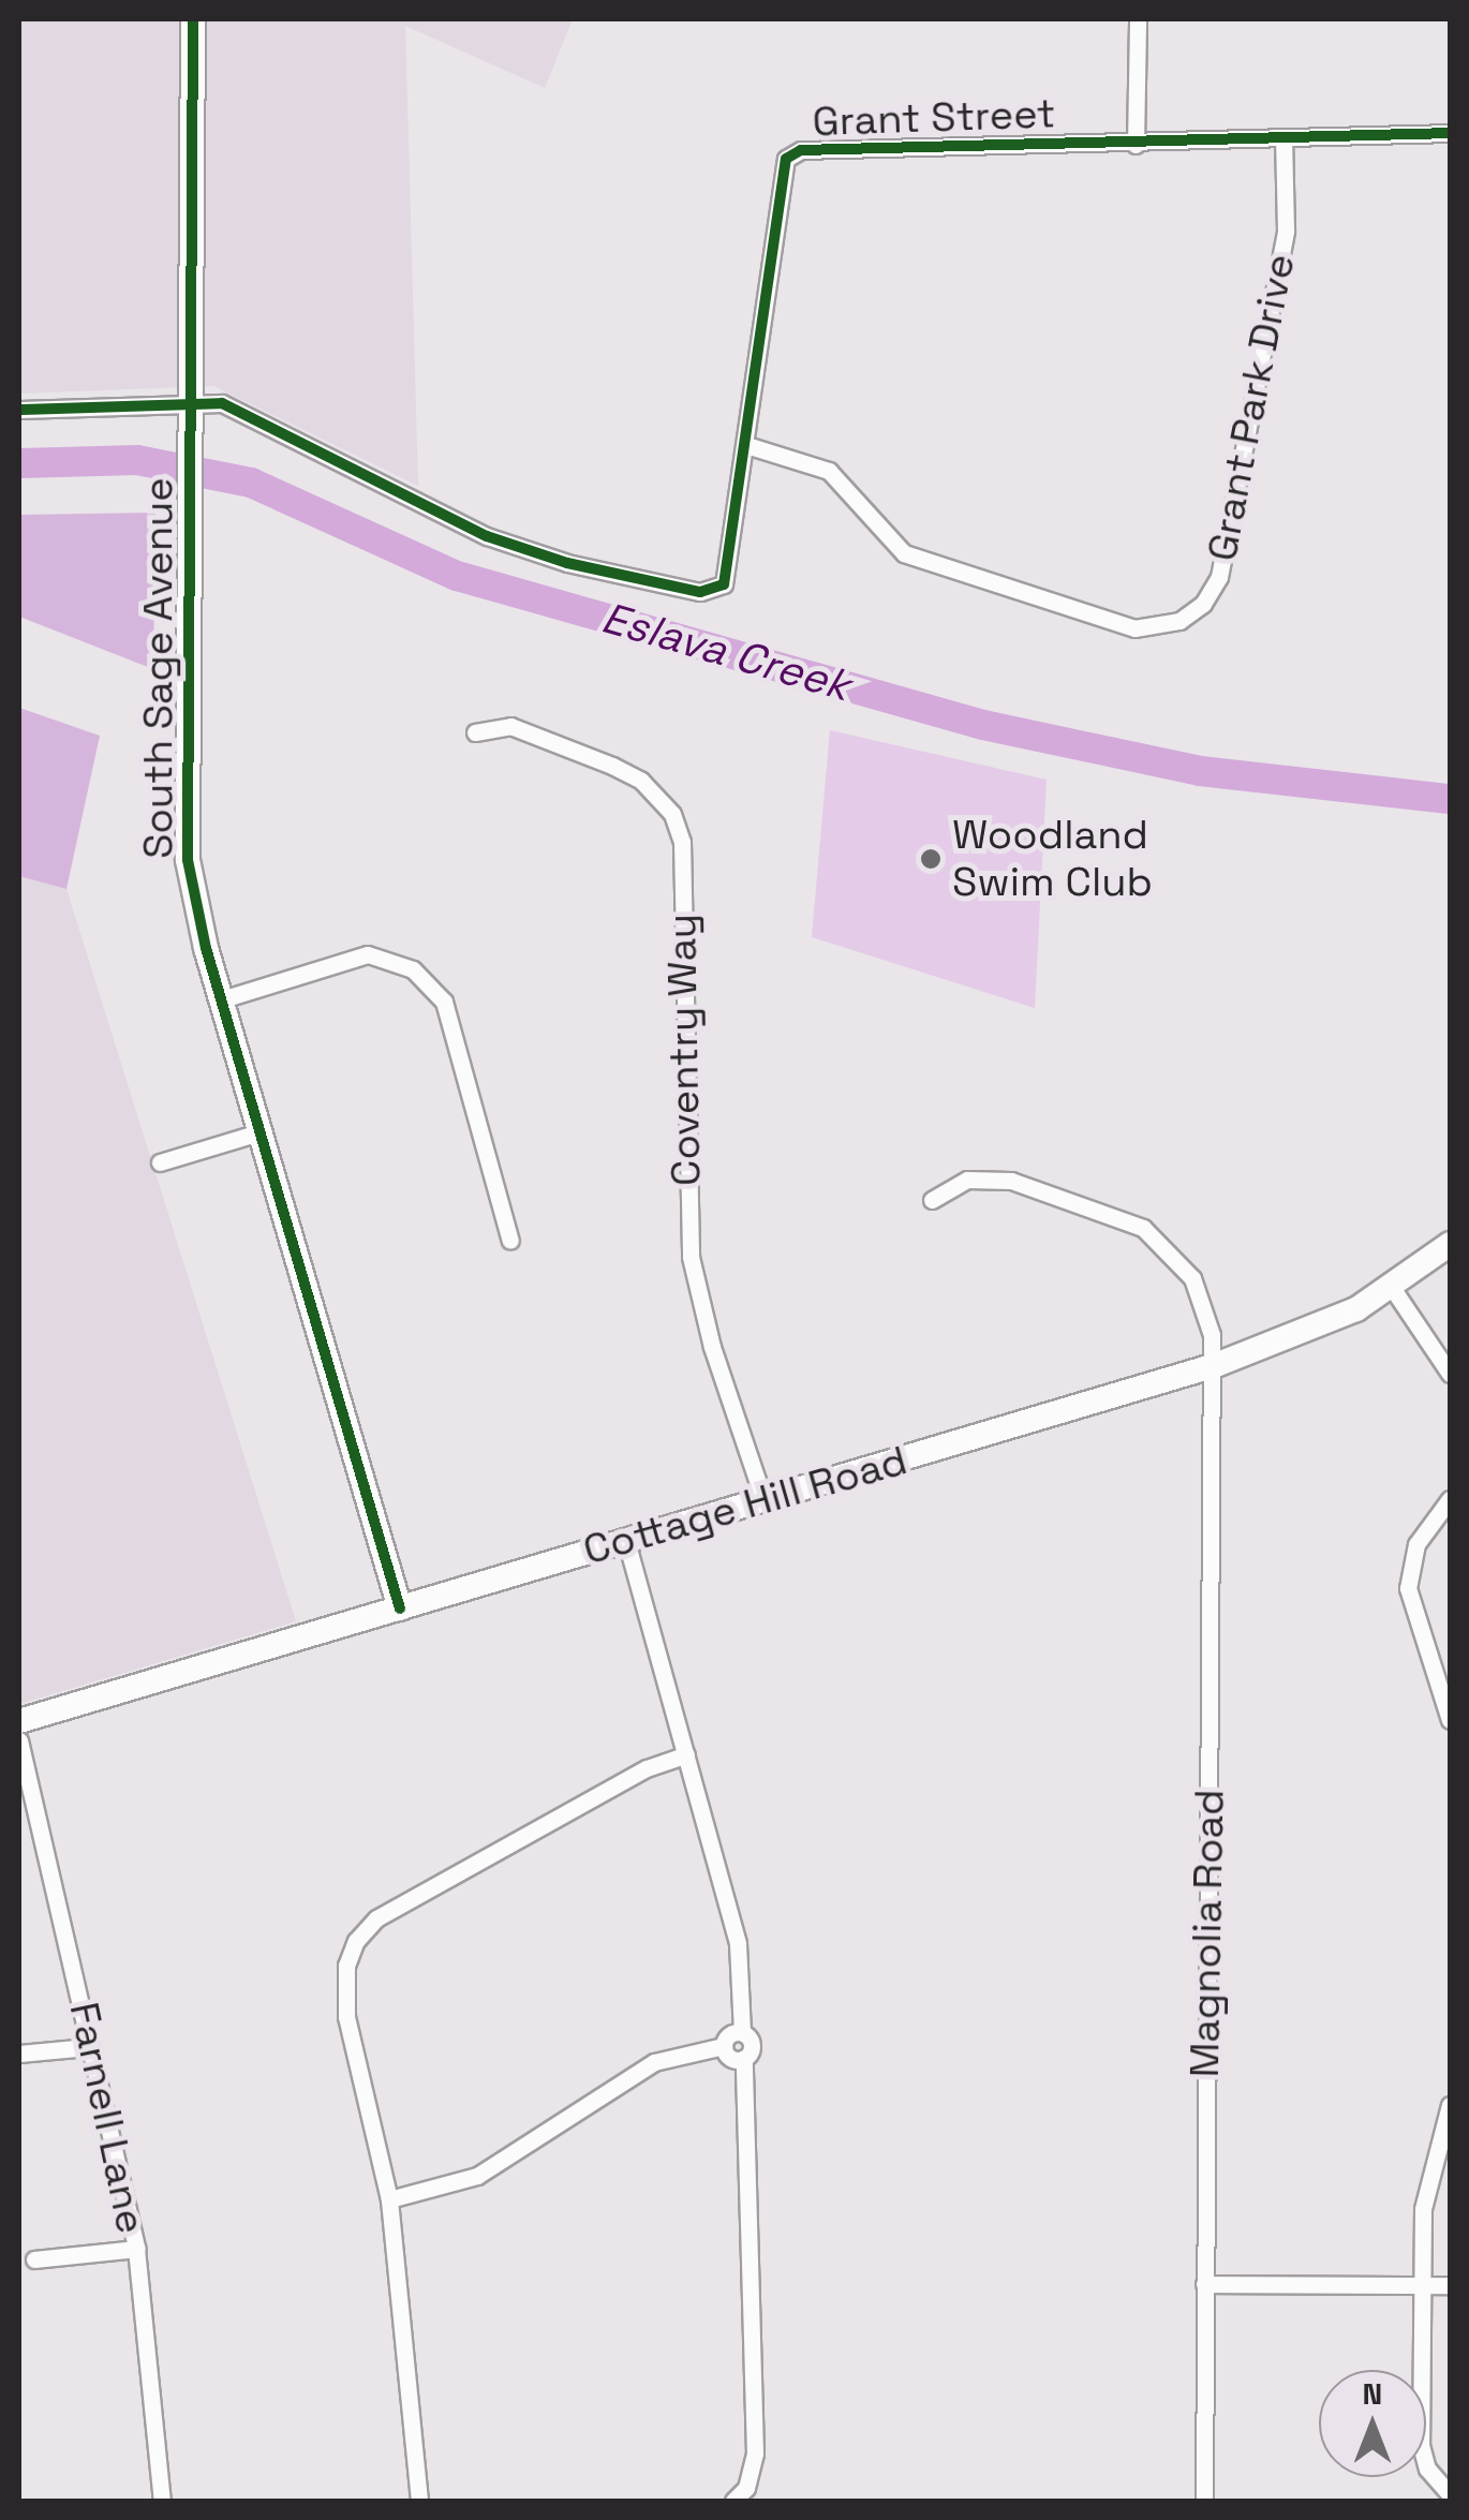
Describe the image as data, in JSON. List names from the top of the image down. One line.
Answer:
{"streets":{"street":["Grant Street","Grant Park Drive","South Sage Avenue","Coventry Way","Cottage Hill Road","Magnolia Road","Farnell Lane"]},"crossings":[["Grant Street","Grant Park Drive"],["Grant Street","South Sage Avenue"],["South Sage Avenue","Cottage Hill Road"],["Coventry Way","Cottage Hill Road"],["Cottage Hill Road","Magnolia Road"]],"water":["Eslava Creek"],"places":["Woodland Swim Club"],"north":"top"}
